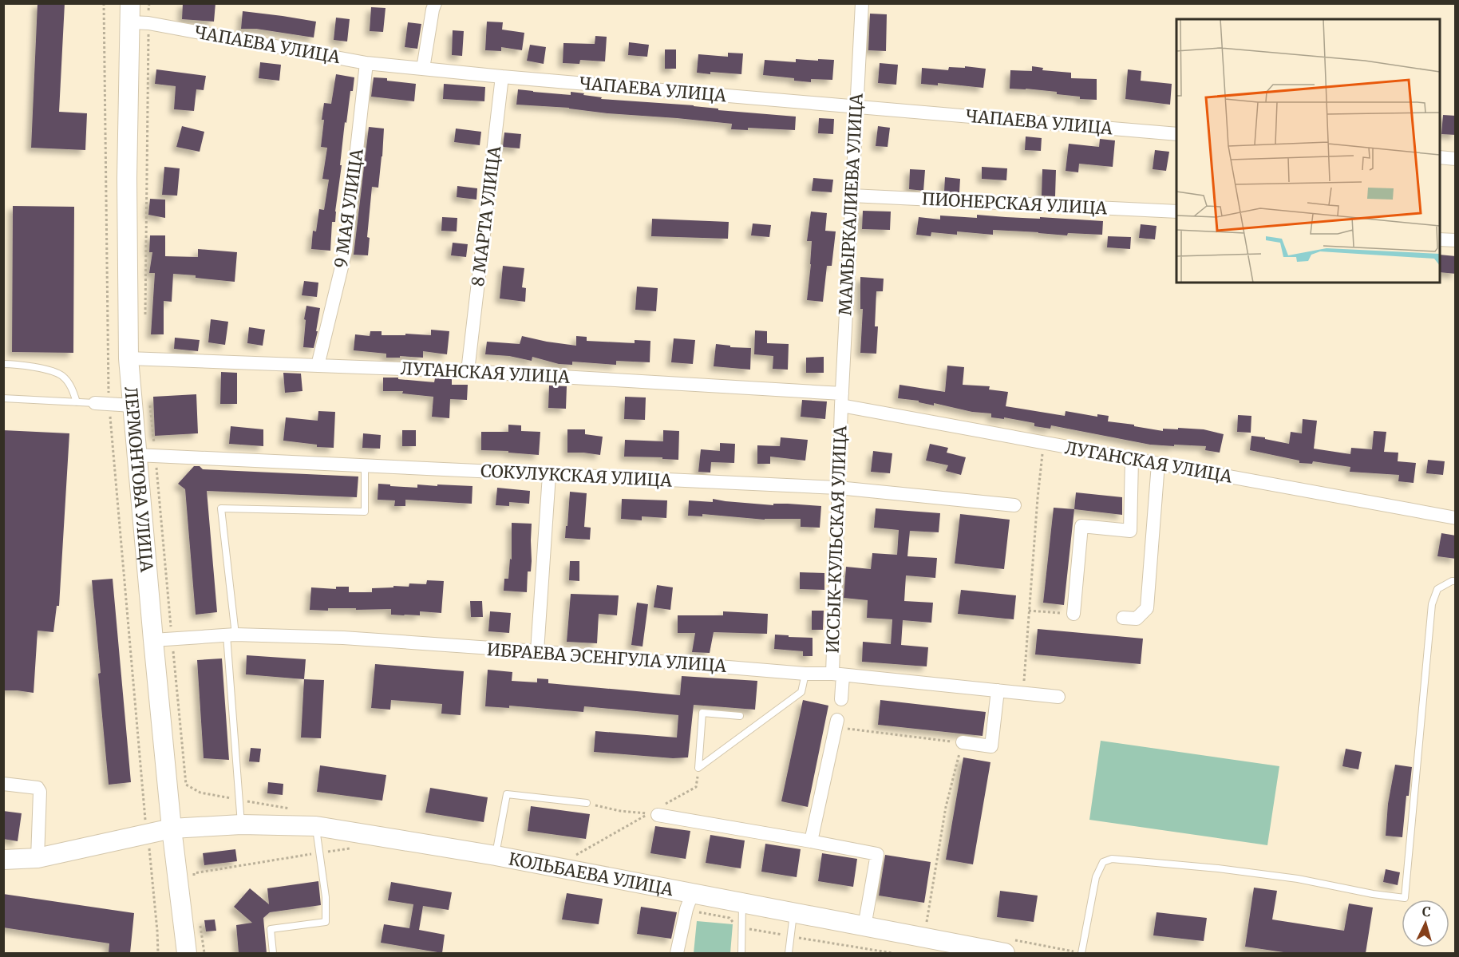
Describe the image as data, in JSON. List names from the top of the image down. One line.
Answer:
{"streets":{"main road":["ЛЕРМОНТОВА УЛИЦА","КОЛЬБАЕВА УЛИЦА"],"street":["ЧАПАЕВА УЛИЦА","ПИОНЕРСКАЯ УЛИЦА","МАМЫРКАЛИЕВА УЛИЦА","9 МАЯ УЛИЦА","8 МАРТА УЛИЦА","ЛУГАНСКАЯ УЛИЦА","СОКУЛУКСКАЯ УЛИЦА","ИССЫК-КУЛЬСКАЯ УЛИЦА","ИБРАЕВА ЭСЕНГУЛА УЛИЦА"]},"crossings":[["ЧАПАЕВА УЛИЦА","МАМЫРКАЛИЕВА УЛИЦА"],["ЧАПАЕВА УЛИЦА","9 МАЯ УЛИЦА"],["ЧАПАЕВА УЛИЦА","8 МАРТА УЛИЦА"],["ЧАПАЕВА УЛИЦА","ЛЕРМОНТОВА УЛИЦА"],["ПИОНЕРСКАЯ УЛИЦА","МАМЫРКАЛИЕВА УЛИЦА"],["МАМЫРКАЛИЕВА УЛИЦА","ЛУГАНСКАЯ УЛИЦА"],["МАМЫРКАЛИЕВА УЛИЦА","ИССЫК-КУЛЬСКАЯ УЛИЦА"],["9 МАЯ УЛИЦА","ЛУГАНСКАЯ УЛИЦА"],["8 МАРТА УЛИЦА","ЛУГАНСКАЯ УЛИЦА"],["ЛУГАНСКАЯ УЛИЦА","ЛЕРМОНТОВА УЛИЦА"],["ЛУГАНСКАЯ УЛИЦА","ИССЫК-КУЛЬСКАЯ УЛИЦА"],["СОКУЛУКСКАЯ УЛИЦА","ЛЕРМОНТОВА УЛИЦА"],["СОКУЛУКСКАЯ УЛИЦА","ИССЫК-КУЛЬСКАЯ УЛИЦА"],["ЛЕРМОНТОВА УЛИЦА","ИБРАЕВА ЭСЕНГУЛА УЛИЦА"],["ЛЕРМОНТОВА УЛИЦА","КОЛЬБАЕВА УЛИЦА"],["ИССЫК-КУЛЬСКАЯ УЛИЦА","ИБРАЕВА ЭСЕНГУЛА УЛИЦА"]],"north":"top"}
